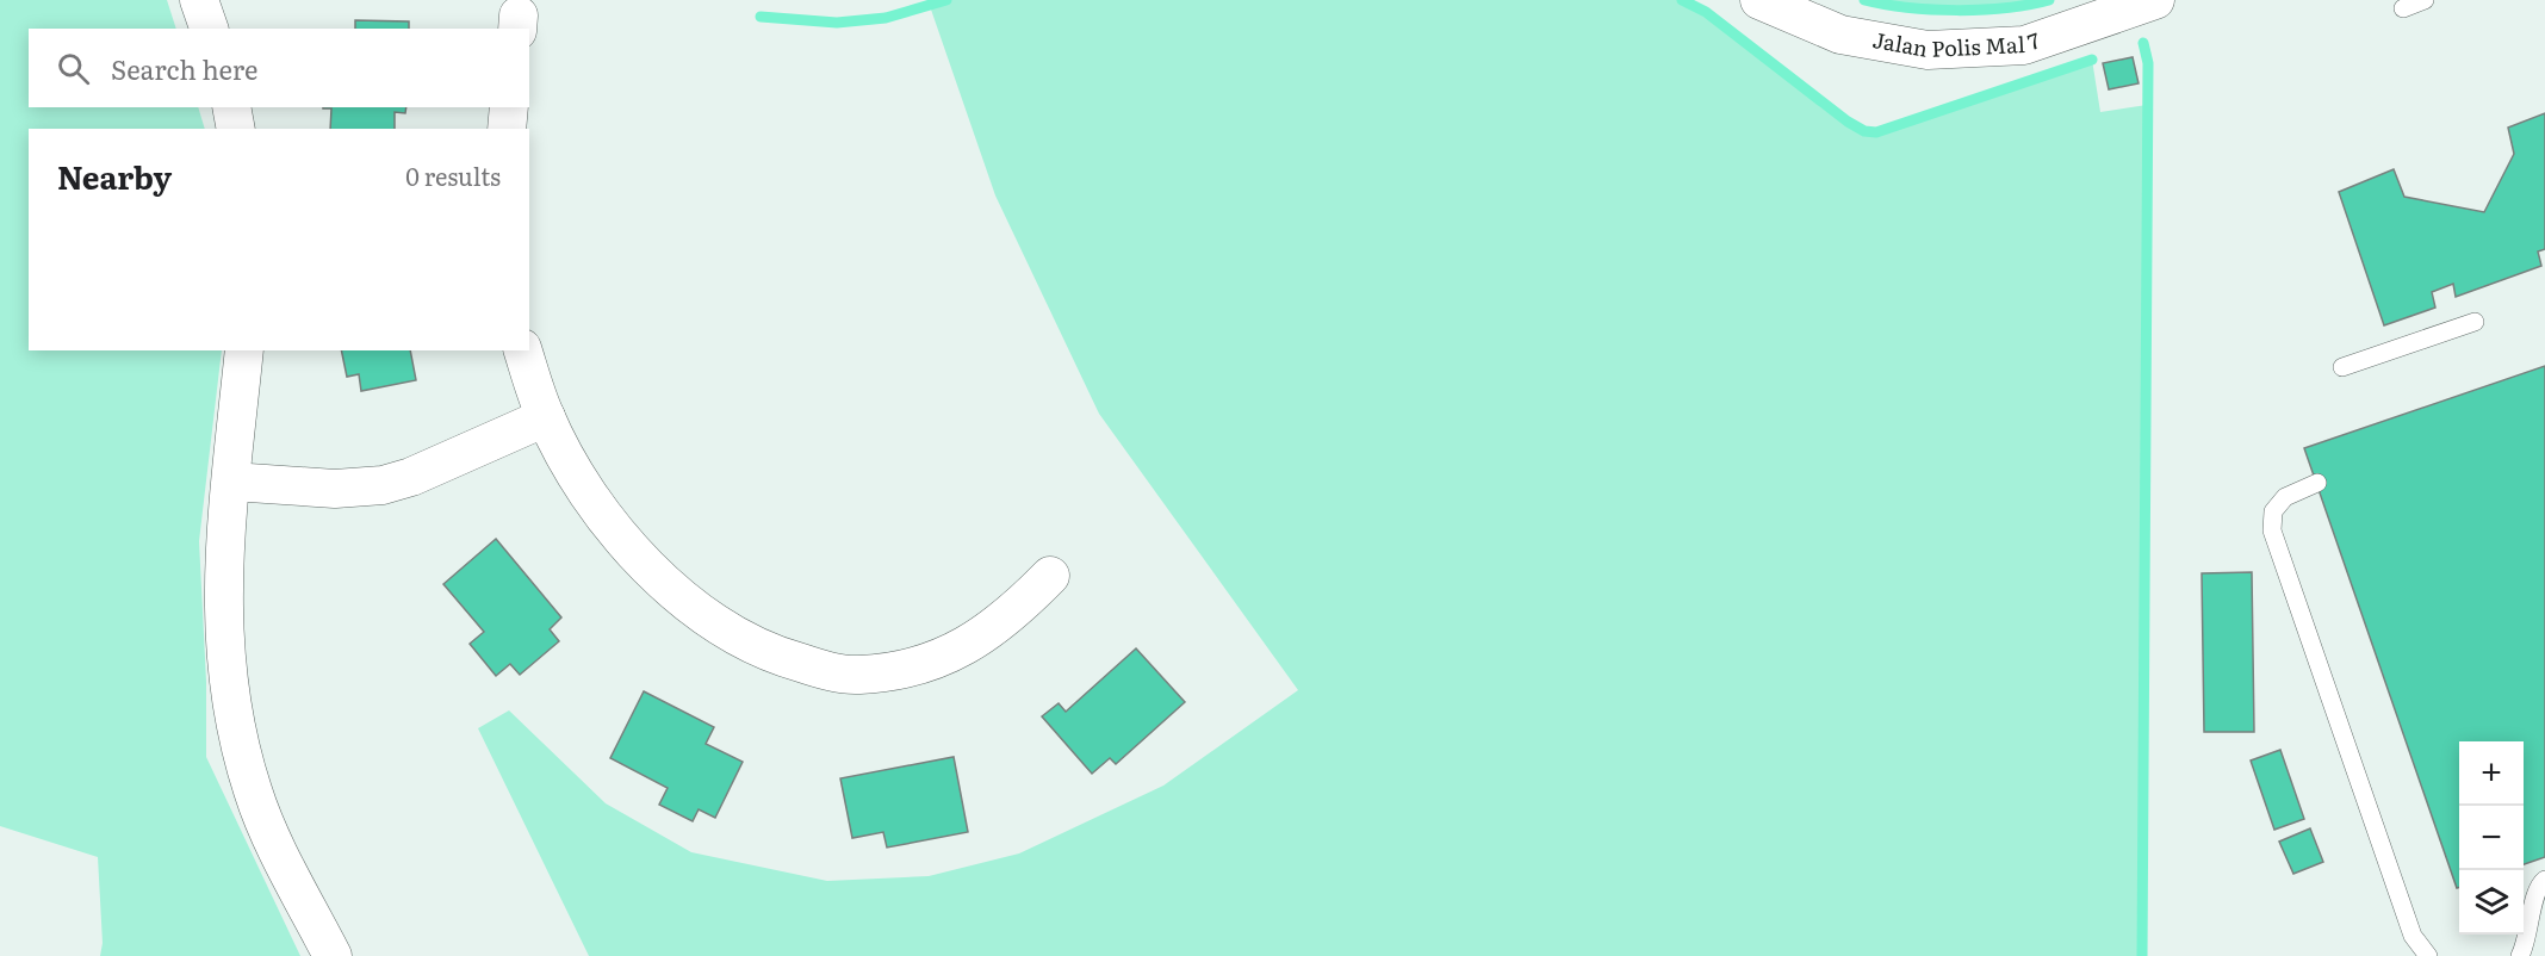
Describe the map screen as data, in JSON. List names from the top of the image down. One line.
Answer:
{"streets":{"street":["Jalan Polis Mal 7"]},"page":{"search":"Search here","heading":["Nearby","0 results"],"map_buttons":["+","−"]}}
